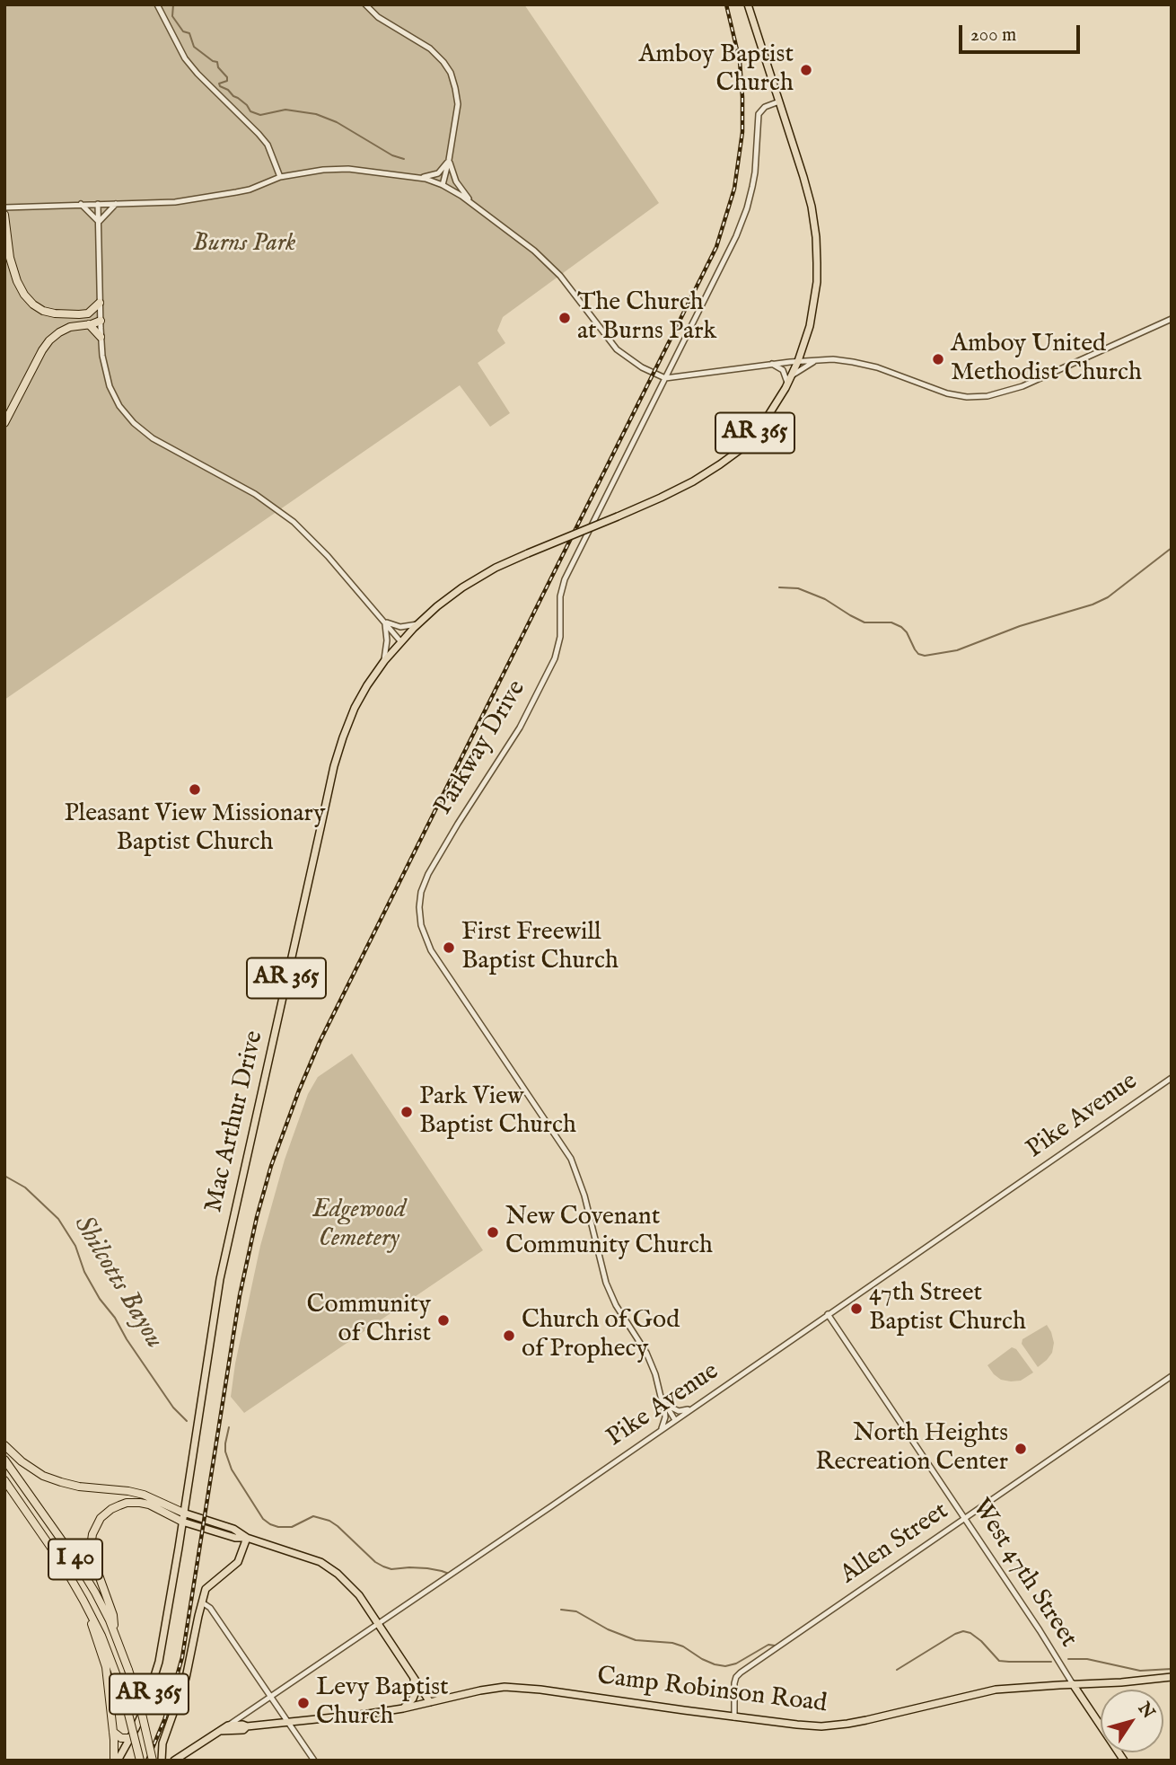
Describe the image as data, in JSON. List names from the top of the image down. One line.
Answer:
{"streets":{"highway":["I 40"],"main road":["AR 365","Pike Avenue","Mac Arthur Drive","West 47th Street","Camp Robinson Road"],"street":["Parkway Drive","Allen Street"]},"crossings":[["AR 365","Parkway Drive"],["AR 365","Mac Arthur Drive"],["Parkway Drive","Pike Avenue"],["Pike Avenue","West 47th Street"],["Pike Avenue","Camp Robinson Road"],["Allen Street","West 47th Street"],["Allen Street","Camp Robinson Road"],["West 47th Street","Camp Robinson Road"]],"water":["Shilcotts Bayou"],"parks":["Burns Park","Edgewood Cemetery"],"places":["Amboy Baptist Church","The Church at Burns Park","Amboy United Methodist Church","Pleasant View Missionary Baptist Church","First Freewill Baptist Church","Park View Baptist Church","New Covenant Community Church","47th Street Baptist Church","Community of Christ","Church of God of Prophecy","North Heights Recreation Center","Levy Baptist Church"],"scale_bar":"200 m","north":"top right"}
